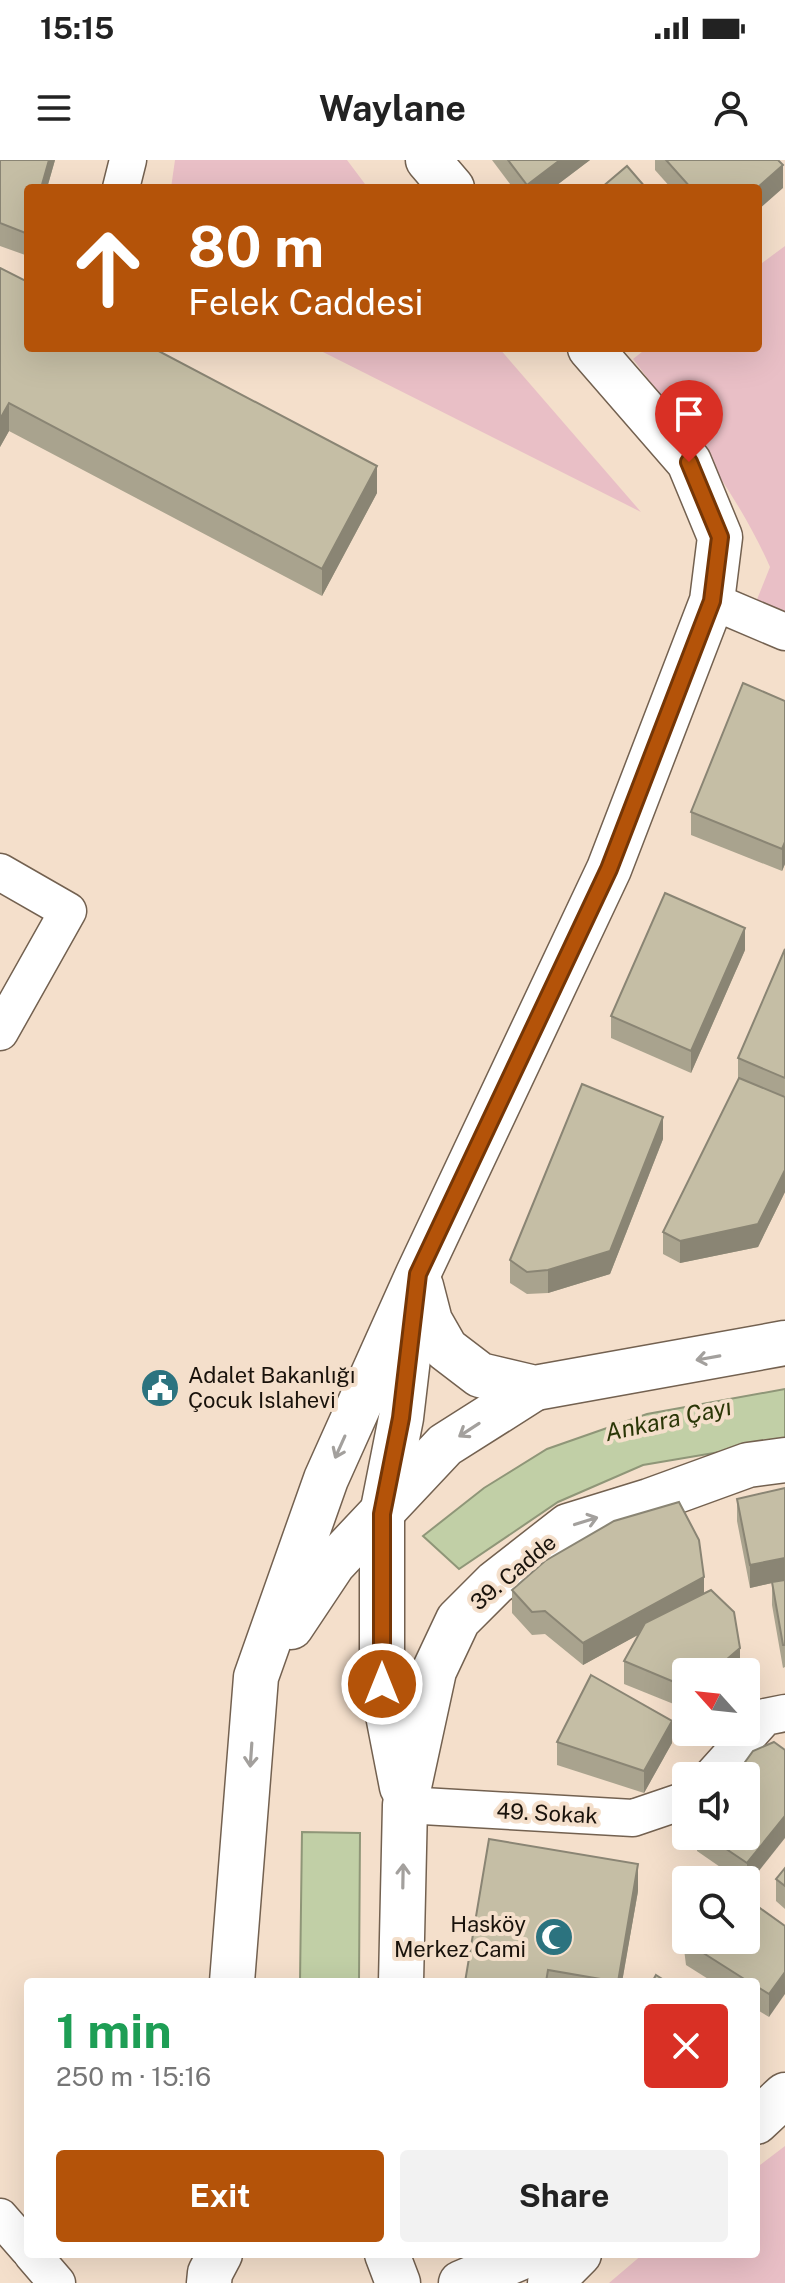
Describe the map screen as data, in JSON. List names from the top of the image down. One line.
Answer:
{"streets":{"street":["39. Cadde","49. Sokak"]},"crossings":[["39. Cadde","49. Sokak"]],"water":["Ankara Çayı"],"places":{"public building":["Adalet Bakanlığı Çocuk Islahevi"],"mosque":["Hasköy Merkez Cami"]},"north":"top left","page":{"status":"15:15","header":"Waylane","turn":["80 m","Felek Caddesi"],"heading":["1 min","250 m · 15:16"],"buttons":["Exit","Share"]}}
